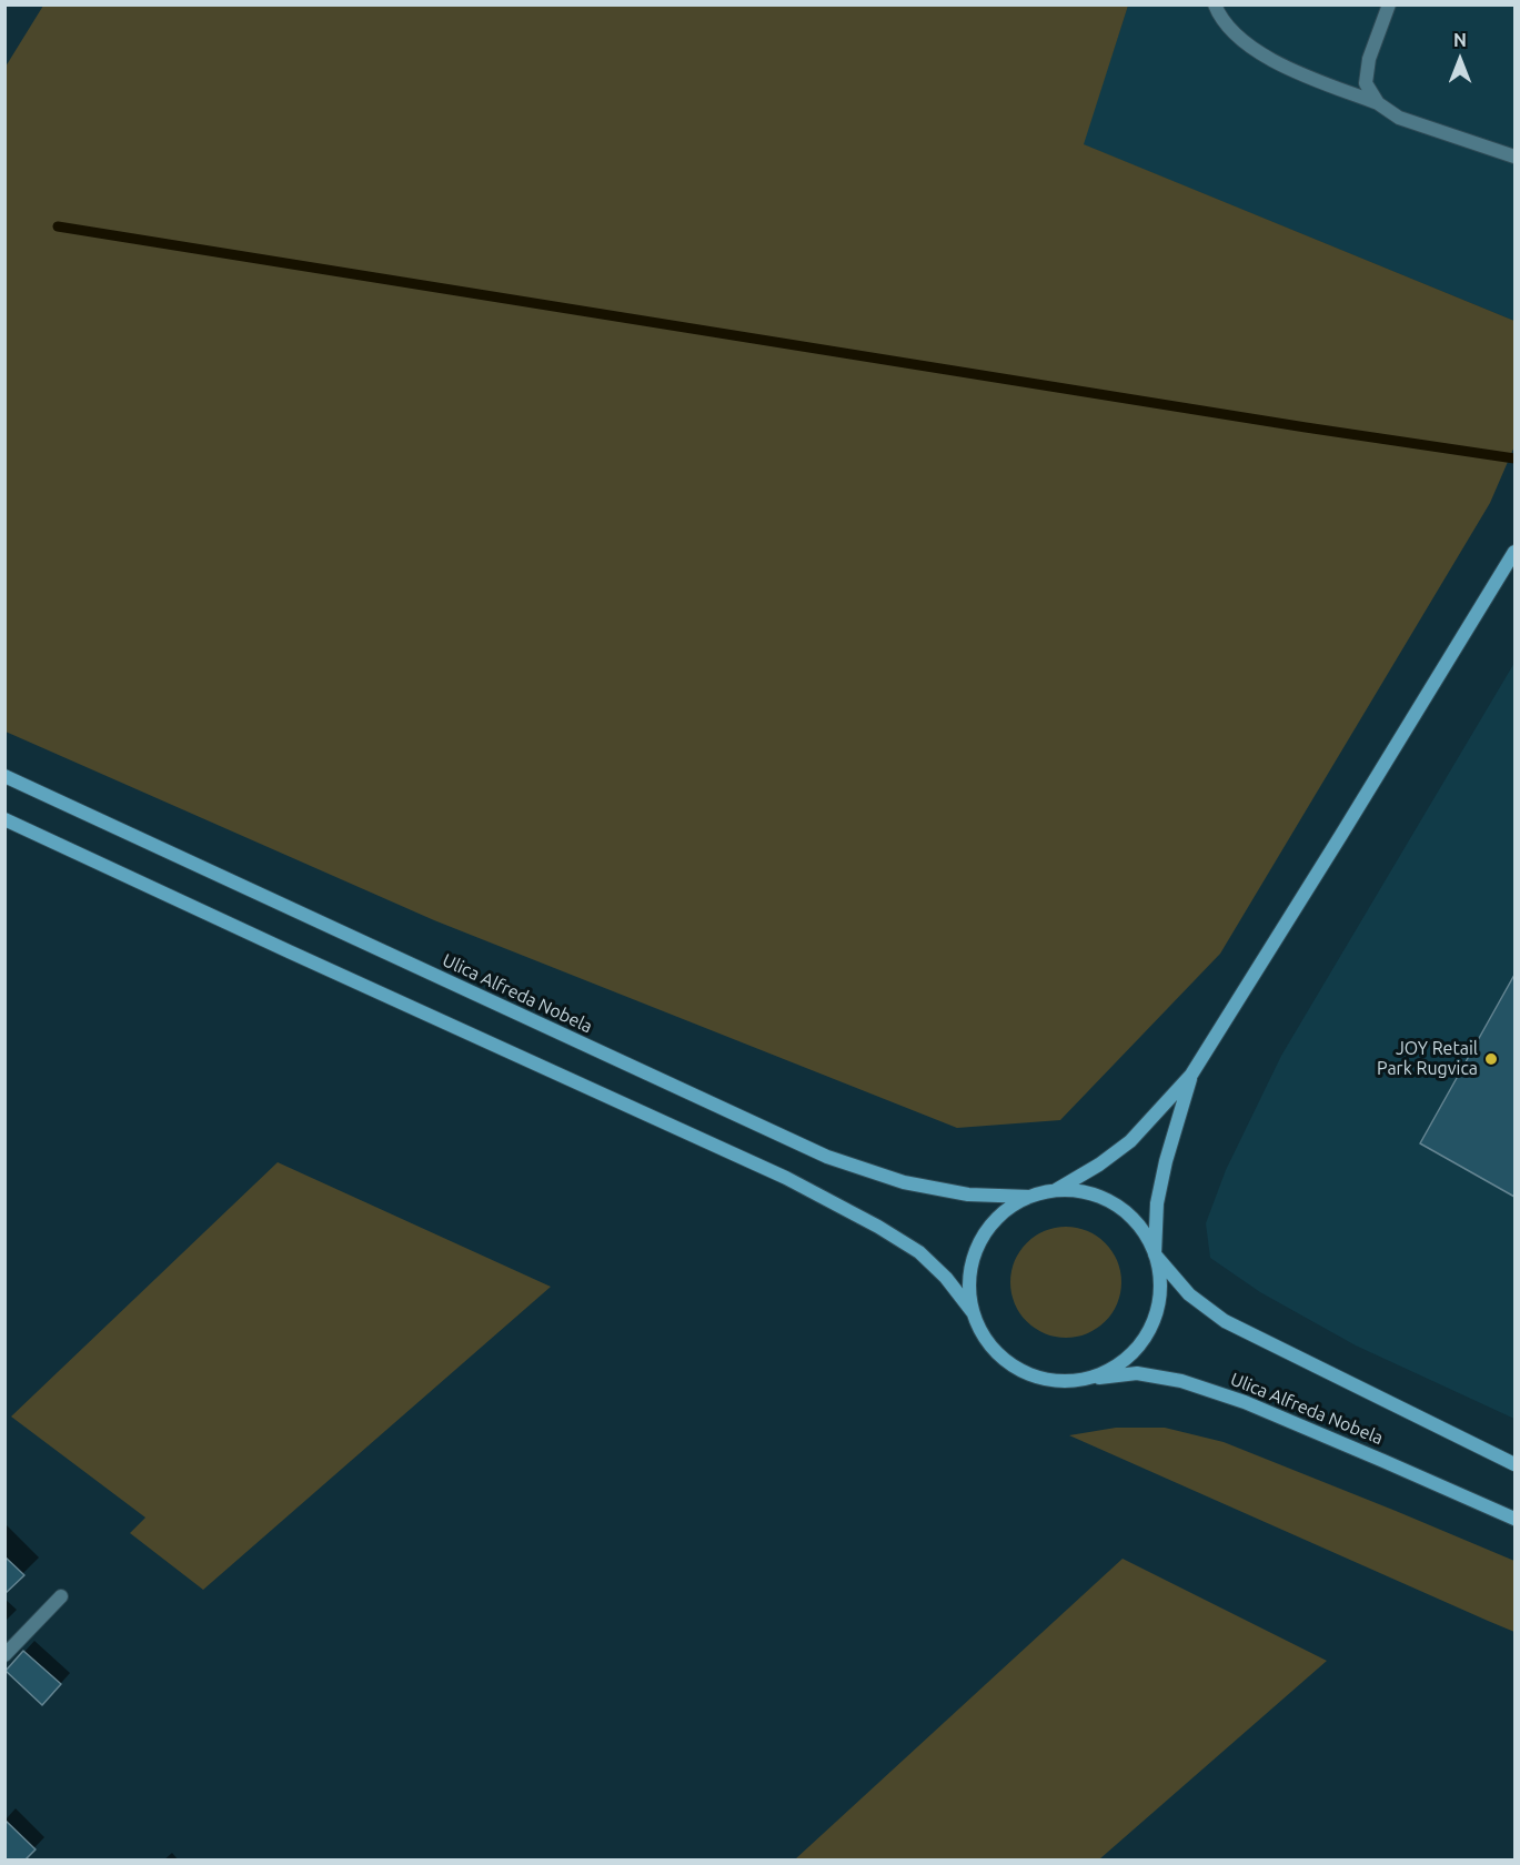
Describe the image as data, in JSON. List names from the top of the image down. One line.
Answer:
{"streets":{"street":["Ulica Alfreda Nobela"]},"places":["JOY Retail Park Rugvica"],"north":"top"}
